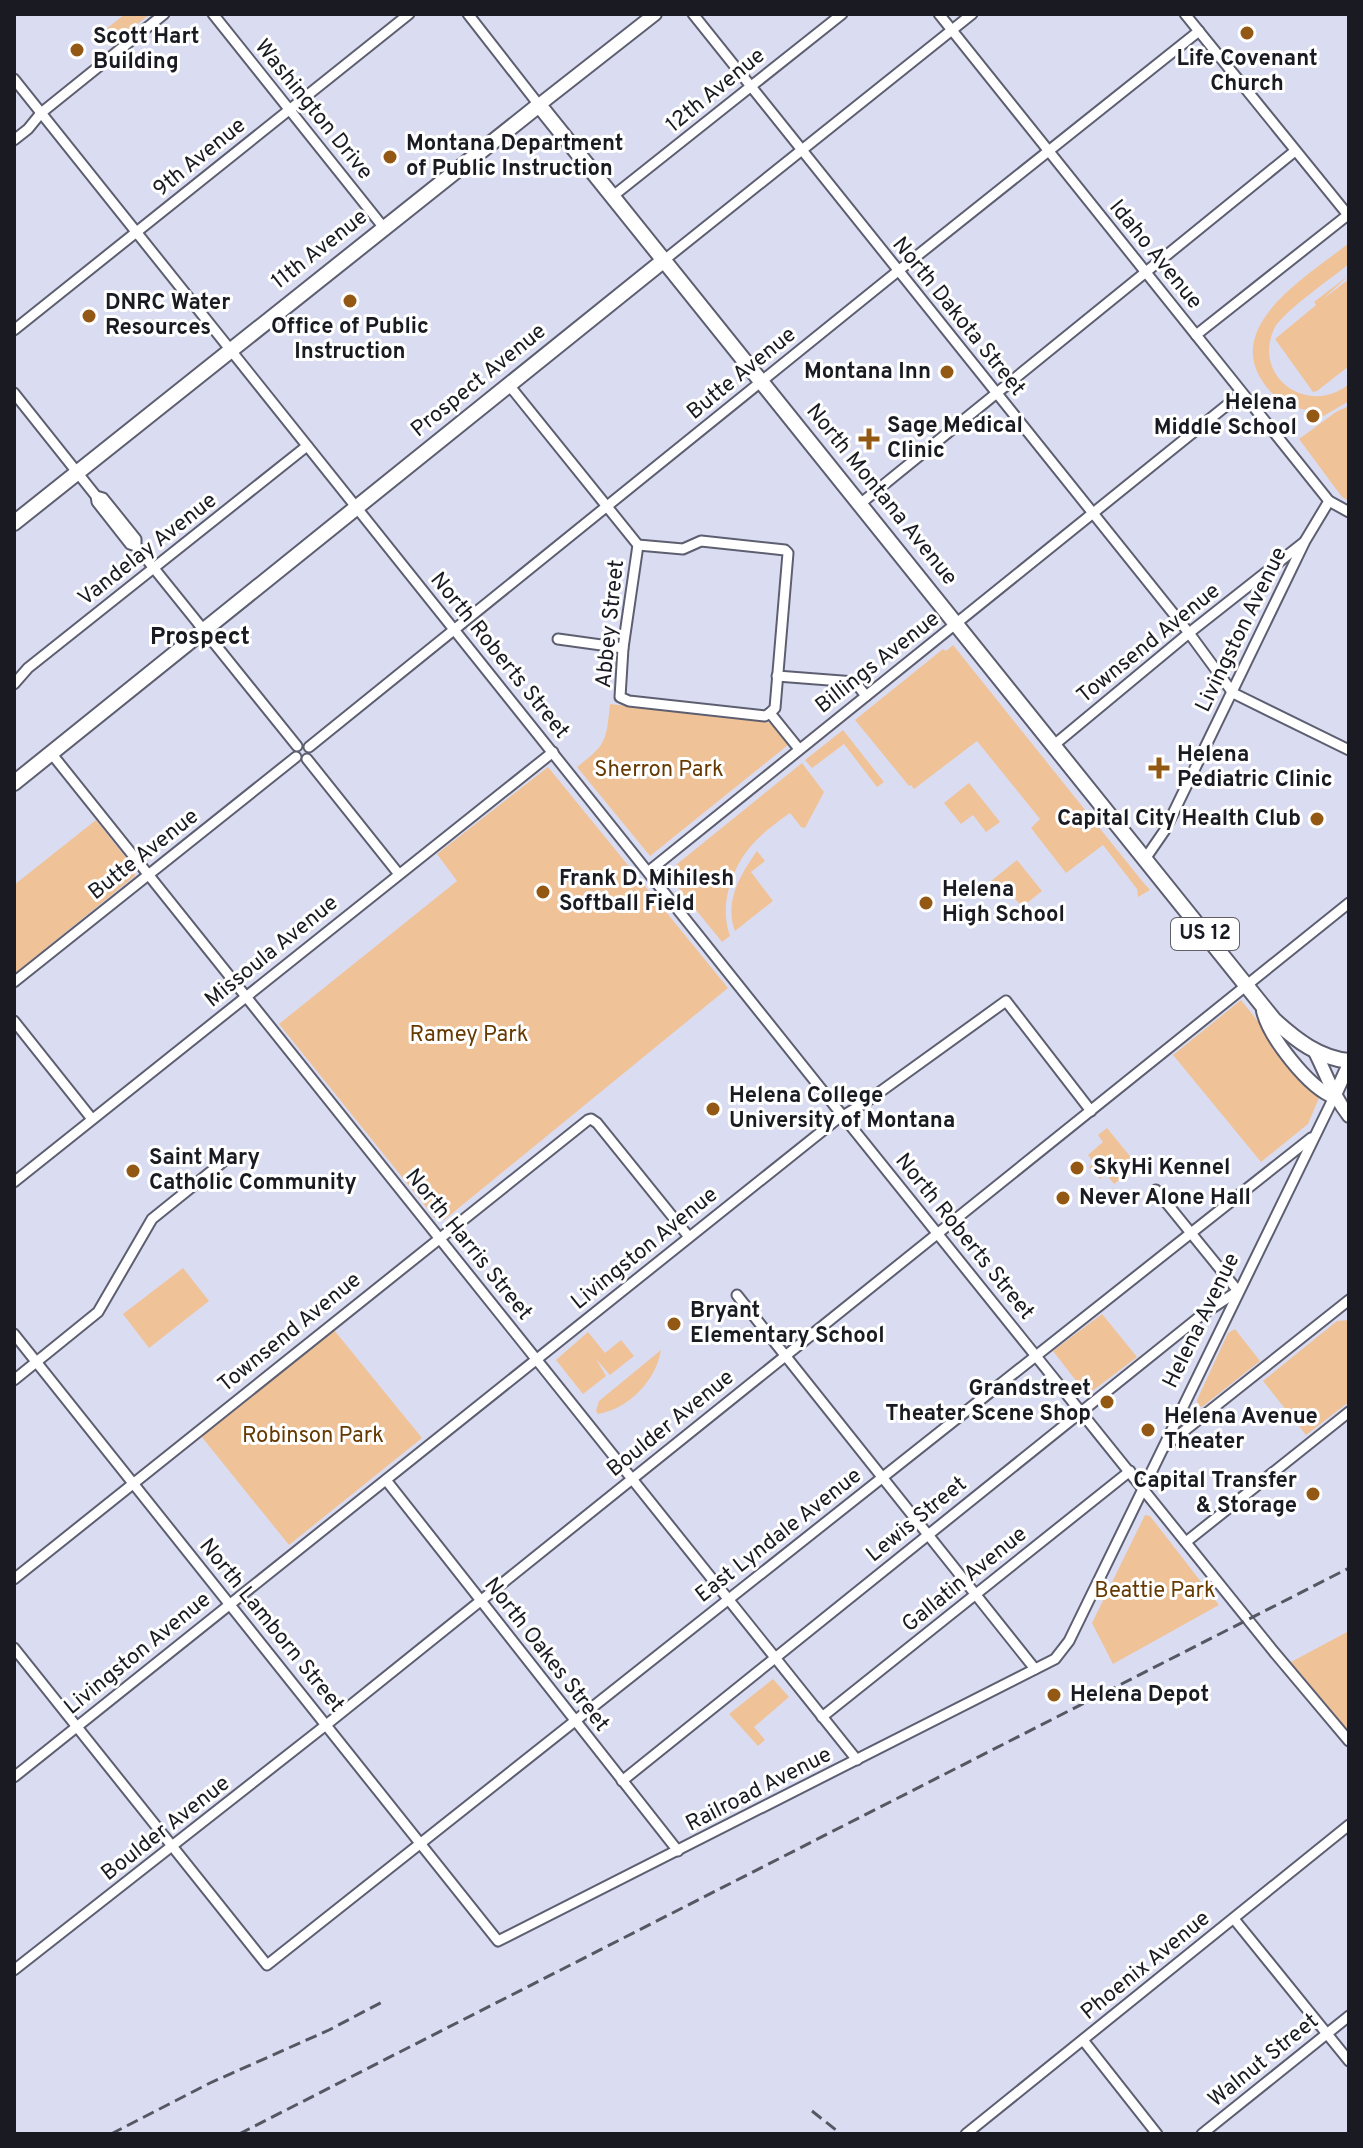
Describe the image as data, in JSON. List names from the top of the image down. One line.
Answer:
{"streets":{"highway":["11th Avenue","Prospect Avenue","North Montana Avenue","US 12"],"main road":["Helena Avenue"],"street":["12th Avenue","Washington Drive","9th Avenue","Idaho Avenue","North Dakota Street","Butte Avenue","Vandelay Avenue","Abbey Street","Livingston Avenue","Townsend Avenue","North Roberts Street","Billings Avenue","Missoula Avenue","North Harris Street","Boulder Avenue","Lewis Street","East Lyndale Avenue","Gallatin Avenue","North Lamborn Street","North Oakes Street","Railroad Avenue","Phoenix Avenue","Walnut Street"]},"crossings":[["12th Avenue","North Dakota Street"],["12th Avenue","North Montana Avenue"],["Washington Drive","9th Avenue"],["Washington Drive","11th Avenue"],["9th Avenue","North Roberts Street"],["11th Avenue","North Montana Avenue"],["11th Avenue","North Roberts Street"],["Idaho Avenue","Butte Avenue"],["Idaho Avenue","Prospect Avenue"],["Idaho Avenue","Livingston Avenue"],["Idaho Avenue","Billings Avenue"],["North Dakota Street","Butte Avenue"],["North Dakota Street","Prospect Avenue"],["North Dakota Street","Livingston Avenue"],["North Dakota Street","Townsend Avenue"],["North Dakota Street","Billings Avenue"],["Butte Avenue","North Montana Avenue"],["Butte Avenue","North Roberts Street"],["Butte Avenue","North Harris Street"],["Prospect Avenue","North Montana Avenue"],["Prospect Avenue","North Roberts Street"],["Prospect Avenue","North Harris Street"],["North Montana Avenue","Livingston Avenue"],["North Montana Avenue","Townsend Avenue"],["North Montana Avenue","Billings Avenue"],["North Montana Avenue","Helena Avenue"],["North Montana Avenue","Boulder Avenue"],["Vandelay Avenue","North Roberts Street"],["Livingston Avenue","Townsend Avenue"],["Livingston Avenue","North Roberts Street"],["Livingston Avenue","North Harris Street"],["Livingston Avenue","Boulder Avenue"],["Livingston Avenue","North Lamborn Street"],["Livingston Avenue","North Oakes Street"],["Townsend Avenue","North Harris Street"],["Townsend Avenue","North Lamborn Street"],["North Roberts Street","Billings Avenue"],["North Roberts Street","Missoula Avenue"],["North Roberts Street","Helena Avenue"],["North Roberts Street","Boulder Avenue"],["North Roberts Street","Lewis Street"],["North Roberts Street","East Lyndale Avenue"],["North Roberts Street","Gallatin Avenue"],["Missoula Avenue","North Harris Street"],["North Harris Street","Boulder Avenue"],["North Harris Street","Lewis Street"],["North Harris Street","East Lyndale Avenue"],["North Harris Street","Gallatin Avenue"],["North Harris Street","Railroad Avenue"],["Helena Avenue","Lewis Street"],["Helena Avenue","East Lyndale Avenue"],["Helena Avenue","Railroad Avenue"],["Boulder Avenue","East Lyndale Avenue"],["Boulder Avenue","North Lamborn Street"],["Boulder Avenue","North Oakes Street"],["Lewis Street","North Oakes Street"],["East Lyndale Avenue","North Lamborn Street"],["East Lyndale Avenue","North Oakes Street"],["North Lamborn Street","Railroad Avenue"],["North Oakes Street","Railroad Avenue"]],"districts":["Prospect"],"parks":["Sherron Park","Ramey Park","Robinson Park","Beattie Park"],"places":{"other":["Life Covenant Church","Scott Hart Building","Montana Department of Public Instruction","Office of Public Instruction","DNRC Water Resources","Montana Inn","Helena Middle School","Capital City Health Club","Frank D. Mihilesh Softball Field","Helena High School","Helena College University of Montana","SkyHi Kennel","Saint Mary Catholic Community","Never Alone Hall","Bryant Elementary School","Grandstreet Theater Scene Shop","Helena Avenue Theater","Capital Transfer & Storage","Helena Depot"],"health":["Sage Medical Clinic","Helena Pediatric Clinic"]}}
